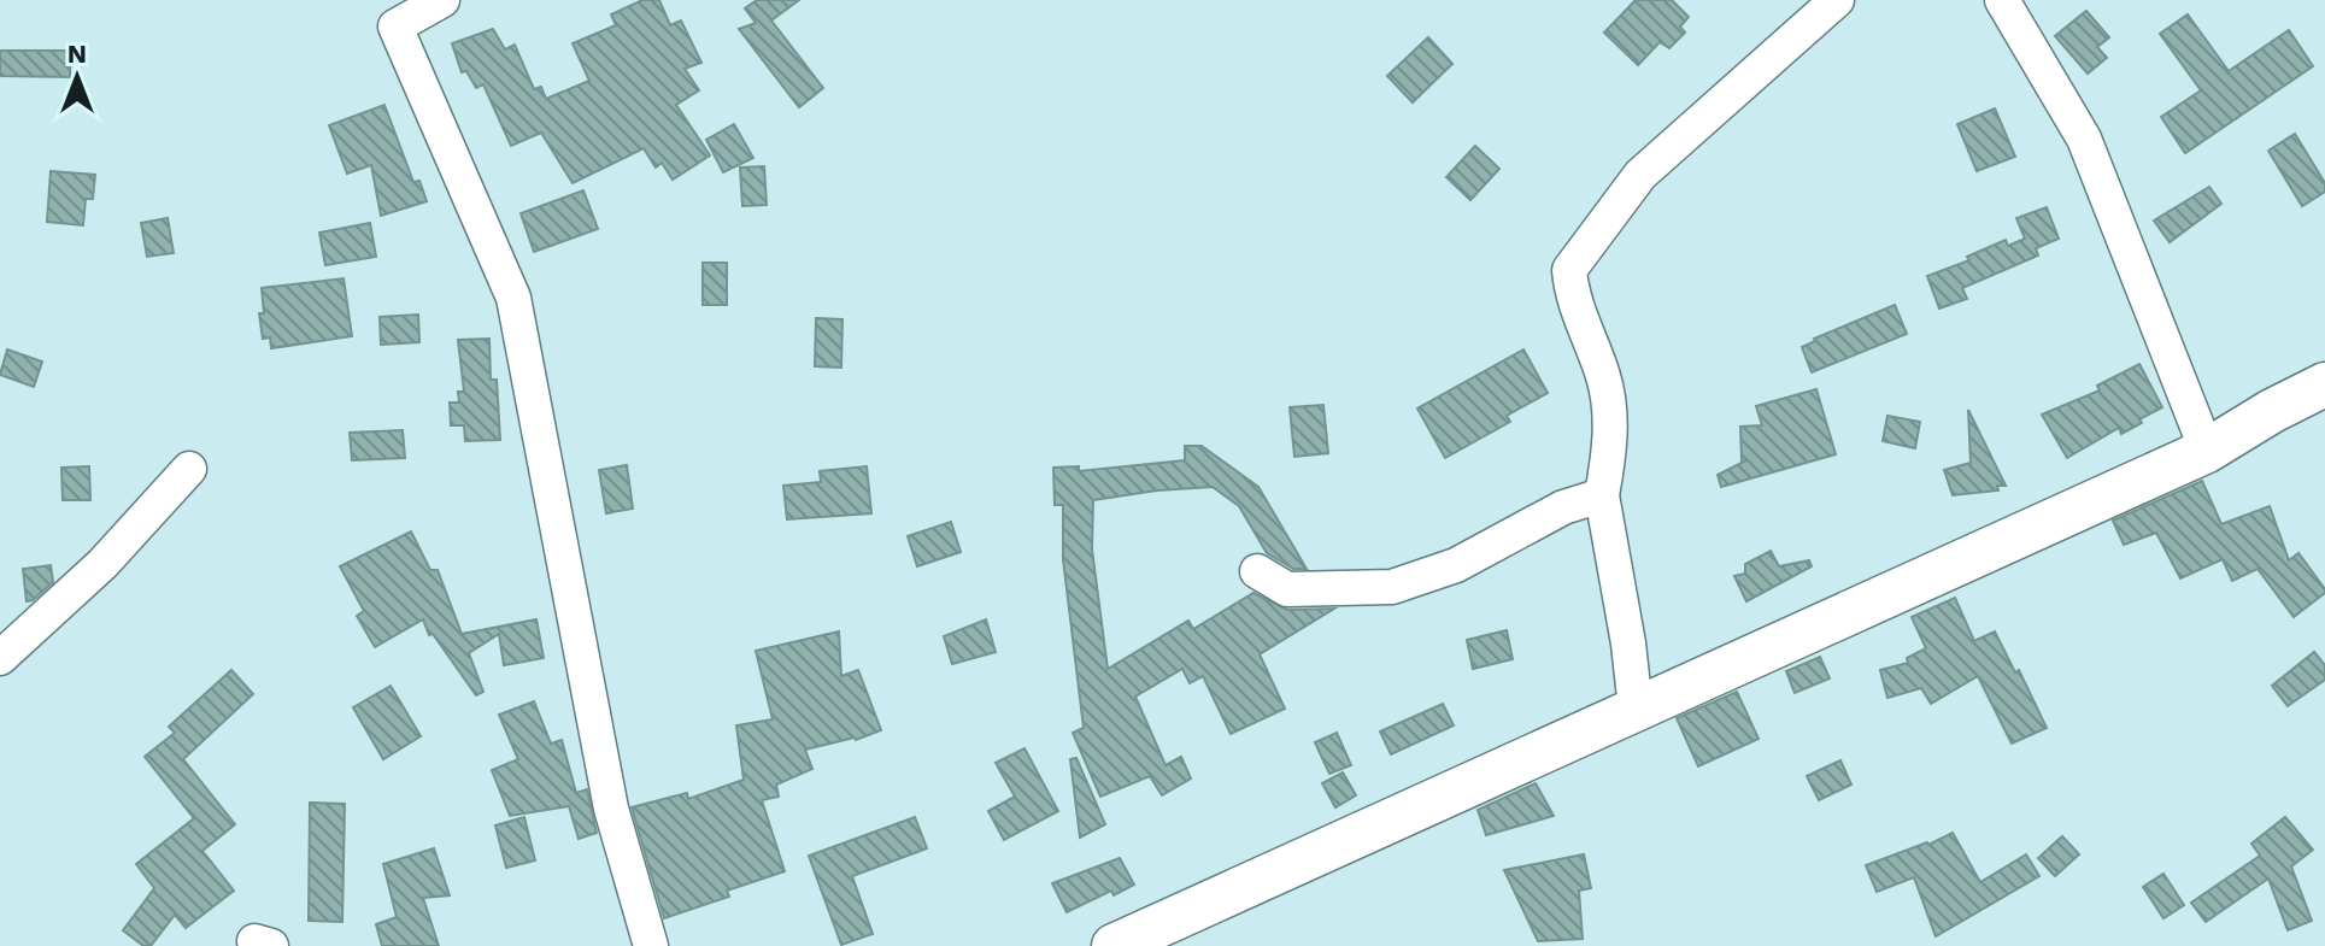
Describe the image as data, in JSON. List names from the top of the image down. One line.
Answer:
{"north":"top"}
